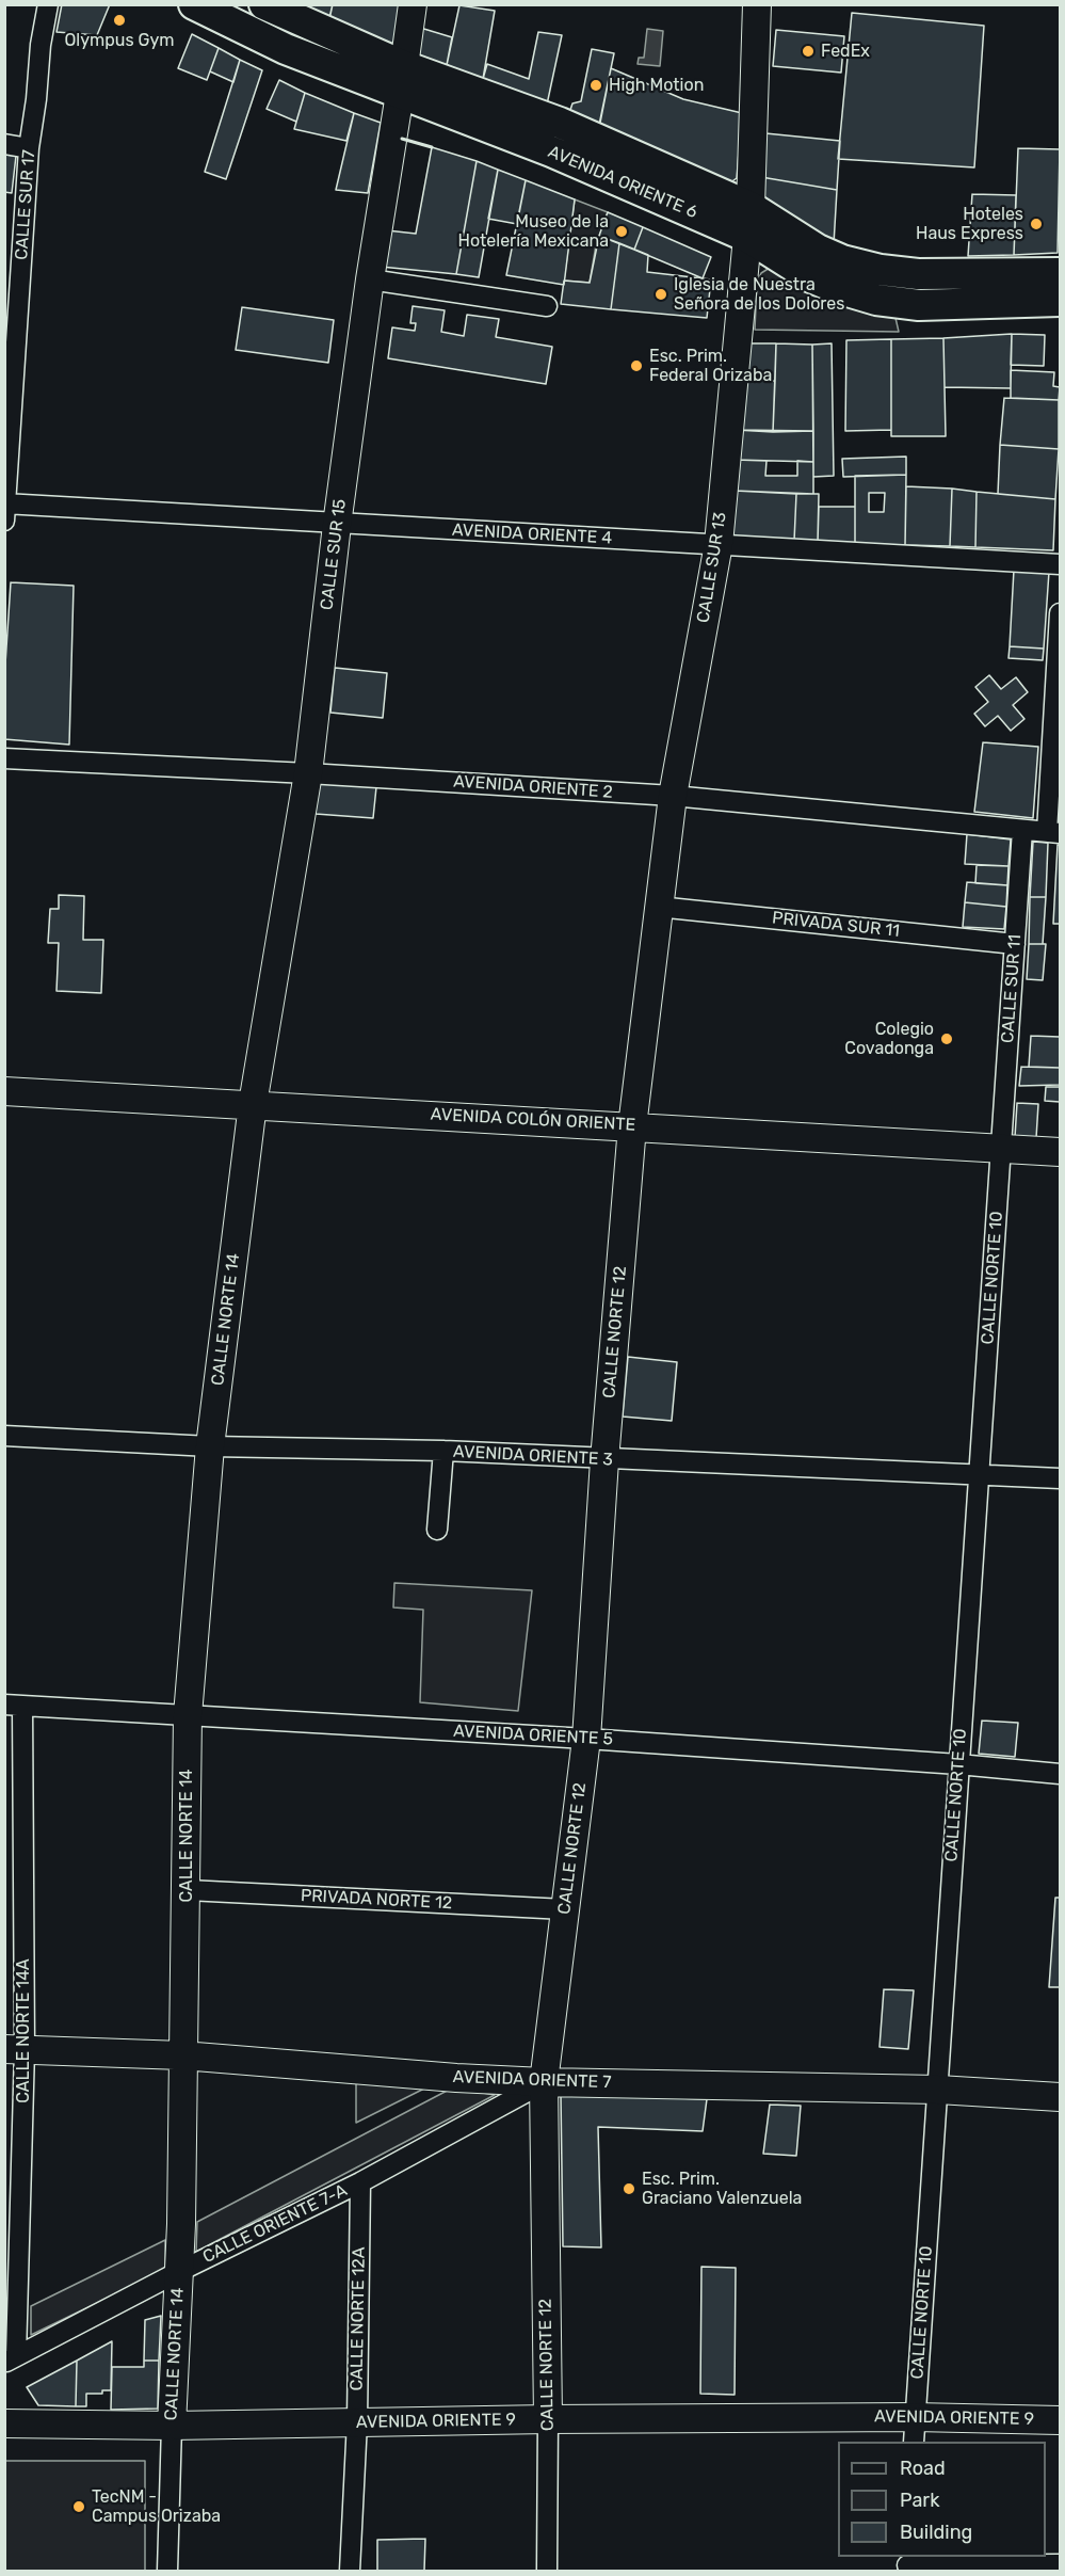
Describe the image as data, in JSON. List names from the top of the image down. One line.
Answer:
{"streets":{"main road":["AVENIDA ORIENTE 6"],"street":["CALLE SUR 17","AVENIDA ORIENTE 4","CALLE SUR 15","CALLE SUR 13","AVENIDA ORIENTE 2","PRIVADA SUR 11","CALLE SUR 11","AVENIDA COLÓN ORIENTE","CALLE NORTE 10","CALLE NORTE 14","CALLE NORTE 12","AVENIDA ORIENTE 3","AVENIDA ORIENTE 5","PRIVADA NORTE 12","CALLE NORTE 14A","AVENIDA ORIENTE 7","CALLE ORIENTE 7-A","CALLE NORTE 12A","AVENIDA ORIENTE 9"]},"crossings":[["AVENIDA ORIENTE 6","CALLE SUR 15"],["AVENIDA ORIENTE 6","CALLE SUR 13"],["CALLE SUR 17","AVENIDA ORIENTE 4"],["AVENIDA ORIENTE 4","CALLE SUR 15"],["AVENIDA ORIENTE 4","CALLE SUR 13"],["CALLE SUR 15","AVENIDA ORIENTE 2"],["CALLE SUR 15","AVENIDA COLÓN ORIENTE"],["CALLE SUR 15","CALLE NORTE 14"],["CALLE SUR 13","AVENIDA ORIENTE 2"],["CALLE SUR 13","PRIVADA SUR 11"],["CALLE SUR 13","AVENIDA COLÓN ORIENTE"],["CALLE SUR 13","CALLE NORTE 12"],["AVENIDA ORIENTE 2","CALLE SUR 11"],["PRIVADA SUR 11","CALLE SUR 11"],["CALLE SUR 11","AVENIDA COLÓN ORIENTE"],["CALLE SUR 11","CALLE NORTE 10"],["AVENIDA COLÓN ORIENTE","CALLE NORTE 10"],["AVENIDA COLÓN ORIENTE","CALLE NORTE 14"],["AVENIDA COLÓN ORIENTE","CALLE NORTE 12"],["CALLE NORTE 10","AVENIDA ORIENTE 3"],["CALLE NORTE 10","AVENIDA ORIENTE 5"],["CALLE NORTE 10","AVENIDA ORIENTE 7"],["CALLE NORTE 10","AVENIDA ORIENTE 9"],["CALLE NORTE 14","AVENIDA ORIENTE 3"],["CALLE NORTE 14","AVENIDA ORIENTE 5"],["CALLE NORTE 14","PRIVADA NORTE 12"],["CALLE NORTE 14","AVENIDA ORIENTE 7"],["CALLE NORTE 14","CALLE ORIENTE 7-A"],["CALLE NORTE 14","AVENIDA ORIENTE 9"],["CALLE NORTE 12","AVENIDA ORIENTE 3"],["CALLE NORTE 12","AVENIDA ORIENTE 5"],["CALLE NORTE 12","PRIVADA NORTE 12"],["CALLE NORTE 12","AVENIDA ORIENTE 7"],["CALLE NORTE 12","CALLE ORIENTE 7-A"],["CALLE NORTE 12","AVENIDA ORIENTE 9"],["AVENIDA ORIENTE 5","CALLE NORTE 14A"],["CALLE NORTE 14A","AVENIDA ORIENTE 7"],["CALLE NORTE 14A","CALLE ORIENTE 7-A"],["AVENIDA ORIENTE 7","CALLE ORIENTE 7-A"],["CALLE ORIENTE 7-A","CALLE NORTE 12A"],["CALLE NORTE 12A","AVENIDA ORIENTE 9"]],"places":["Olympus Gym","FedEx","High Motion","Hoteles Haus Express","Museo de la Hotelería Mexicana","Iglesia de Nuestra Señora de los Dolores","Esc. Prim. Federal Orizaba","Colegio Covadonga","Esc. Prim. Graciano Valenzuela","TecNM - Campus Orizaba"],"legend":["Road","Park","Building"]}
